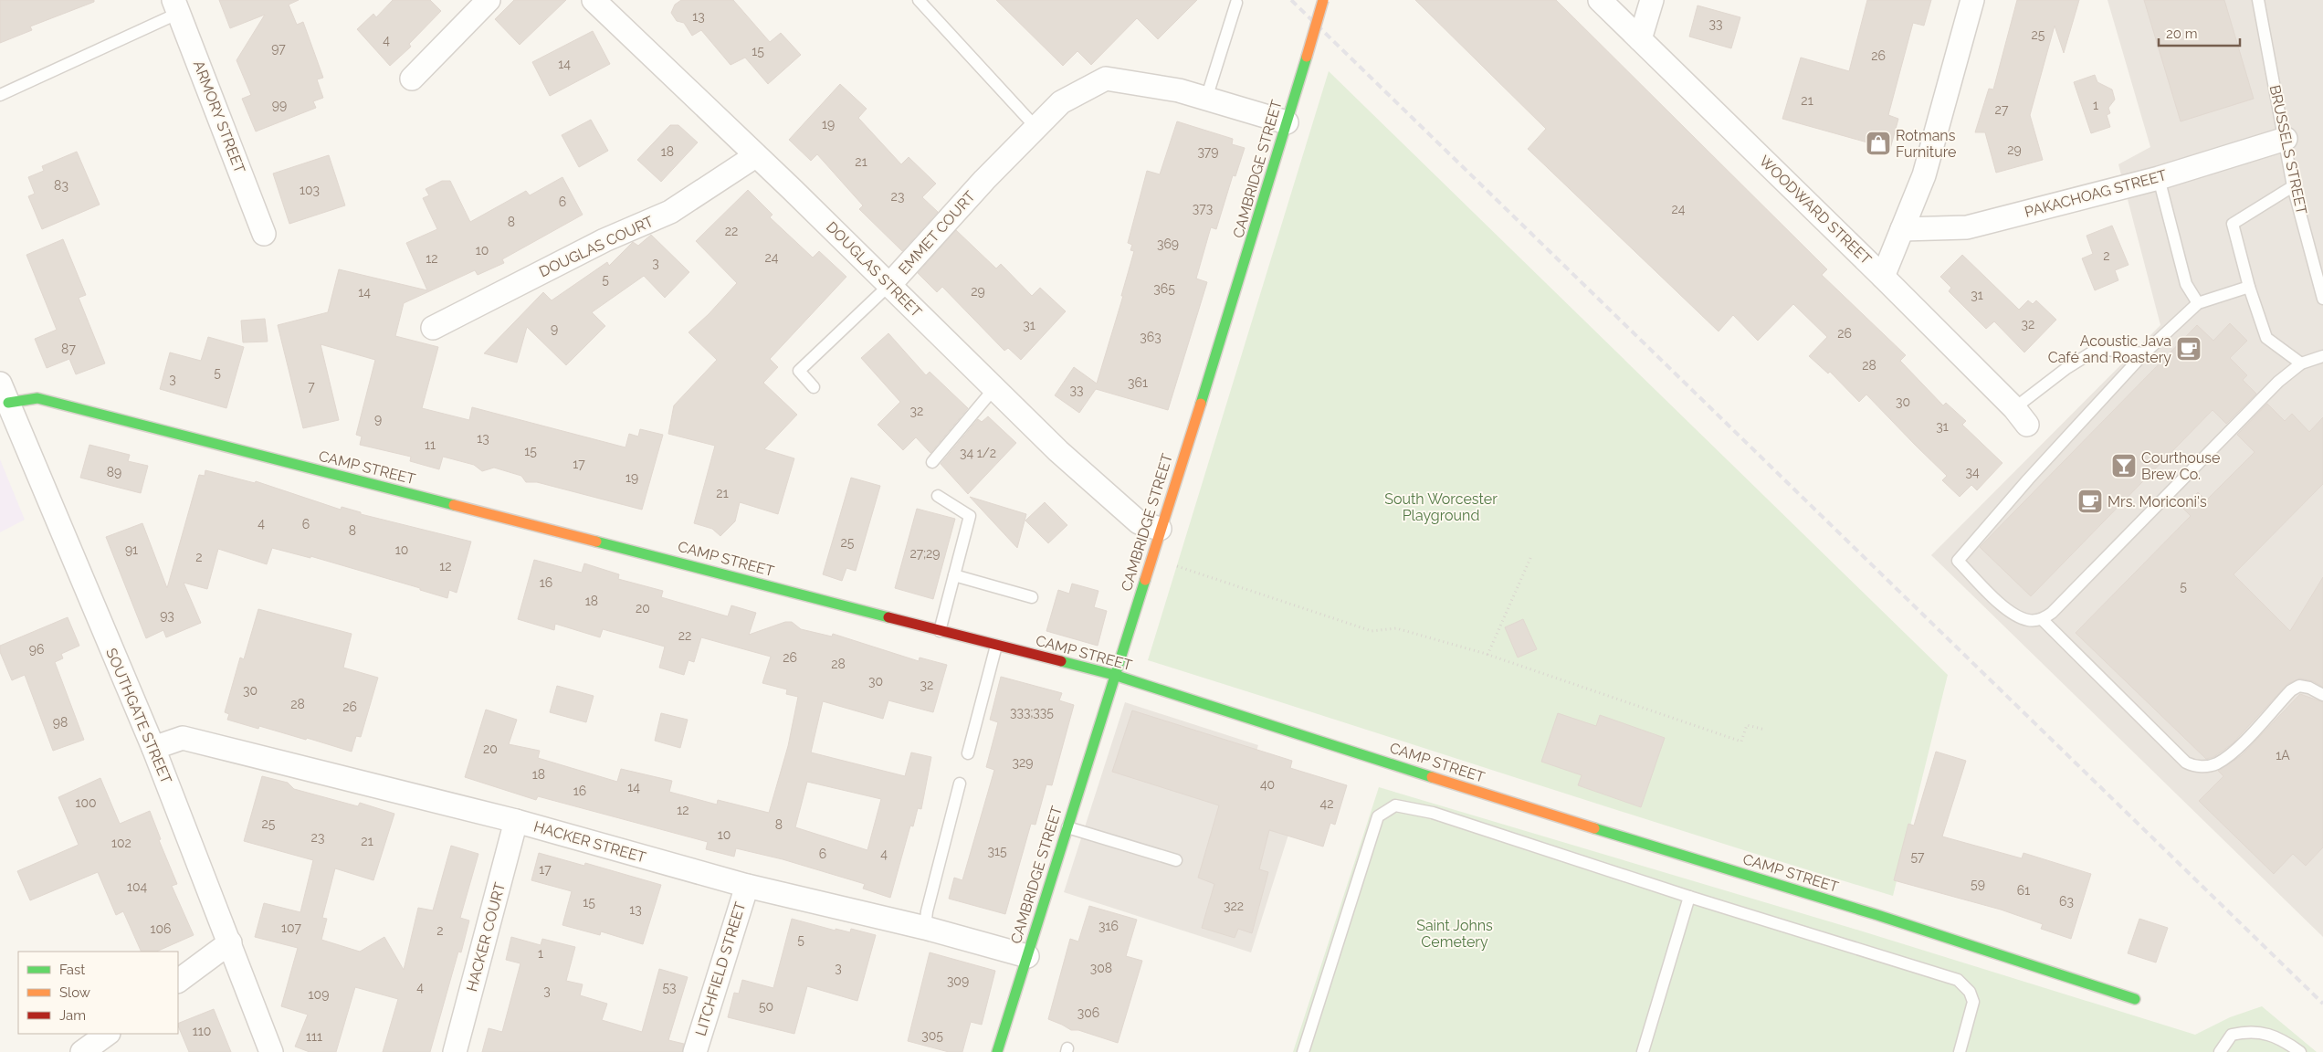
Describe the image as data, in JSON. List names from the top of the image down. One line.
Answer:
{"streets":{"street":["ARMORY STREET","CAMBRIDGE STREET","PAKACHOAG STREET","WOODWARD STREET","EMMET COURT","DOUGLAS COURT","DOUGLAS STREET","CAMP STREET","SOUTHGATE STREET","HACKER STREET","HACKER COURT","LITCHFIELD STREET"],"lane":["BRUSSELS STREET"]},"crossings":[["BRUSSELS STREET","PAKACHOAG STREET"],["CAMBRIDGE STREET","EMMET COURT"],["CAMBRIDGE STREET","DOUGLAS STREET"],["CAMBRIDGE STREET","CAMP STREET"],["CAMBRIDGE STREET","HACKER STREET"],["EMMET COURT","DOUGLAS STREET"],["DOUGLAS COURT","DOUGLAS STREET"],["CAMP STREET","SOUTHGATE STREET"],["SOUTHGATE STREET","HACKER STREET"],["HACKER STREET","HACKER COURT"],["HACKER STREET","LITCHFIELD STREET"]],"parks":["South Worcester Playground","Saint Johns Cemetery"],"places":{"shop":["Rotmans Furniture"],"cafe":["Acoustic Java Café and Roastery","Mrs. Moriconi's"],"bar":["Courthouse Brew Co."]},"house_numbers":["13","33","25","4","97","15","26","14","21","99","1","27","19","29","18","379","21","83","103","23","6","373","24","8","22","369","10","2","24","12","3","5","365","29","14","31","32","31","9","26","363","87","28","5","3","361","7","33","30","32","9","31","13","11","15","34 1/2","17","89","34","19","21","4","6","8","25","91","10","27;29","2","12","16","5","18","20","93","22","96","26","28","30","32","30","28","26","333;335","98","20","1A","329","18","40","14","16","100","42","12","25","8","10","23","21","102","315","6","4","57","17","59","104","61","63","15","322","13","316","107","106","2","5","1","3","308","309","4","53","3","109","50","306","110","305","111"],"legend":["Fast","Slow","Jam"],"scale_bar":"20 m"}
